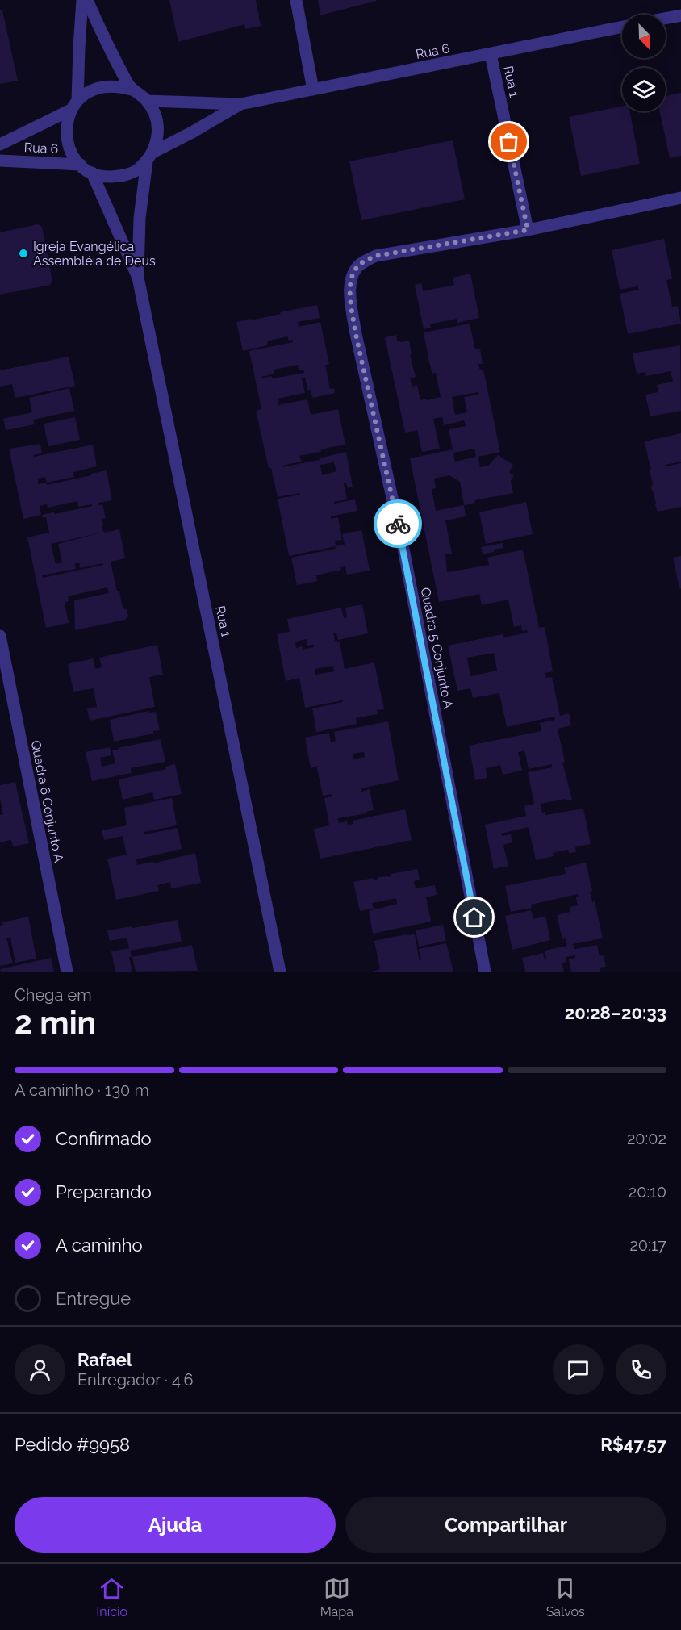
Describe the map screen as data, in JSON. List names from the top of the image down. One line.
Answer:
{"streets":{"street":["Rua 6","Rua 1","Quadra 5 Conjunto A","Quadra 6 Conjunto A"]},"crossings":[["Rua 6","Rua 1"],["Rua 1","Quadra 5 Conjunto A"]],"places":["Igreja Evangélica Assembléia de Deus"],"north":"bottom right","page":{"heading":["2 min","Chega em","20:28–20:33"],"panel":["Rafael","Entregador · 4.6","Pedido #9958","R$47.57"],"bar":"A caminho · 130 m","list":[["Confirmado","20:02"],["Preparando","20:10"],["A caminho","20:17"],"Entregue"],"buttons":["Ajuda","Compartilhar"],"tabs":["Início","Mapa","Salvos"]}}
